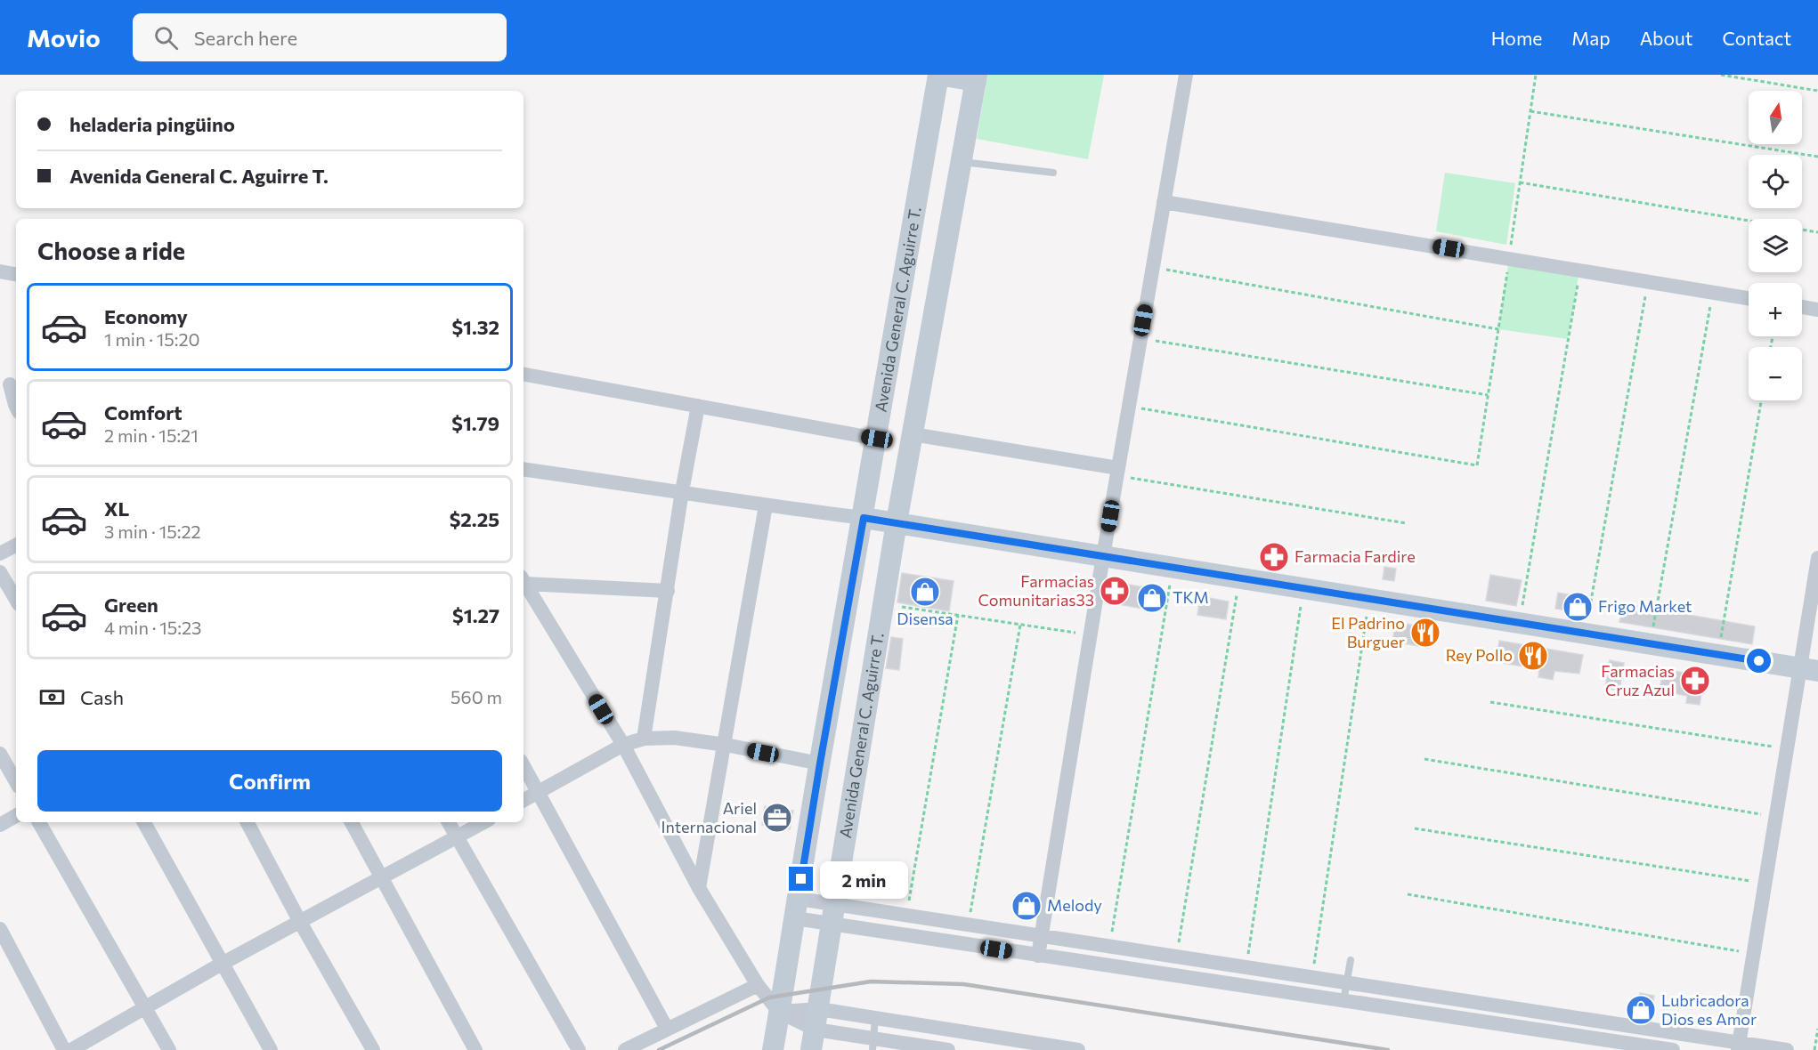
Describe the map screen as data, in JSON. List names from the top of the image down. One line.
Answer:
{"streets":{"street":["Avenida General C. Aguirre T."]},"places":{"pharmacy":["Farmacia Fardire","Farmacias Comunitarias33","Farmacias Cruz Azul"],"shop":["Disensa","TKM","Frigo Market","Melody","Lubricadora Dios es Amor"],"restaurant":["El Padrino Burguer","Rey Pollo"],"office":["Ariel Internacional"]},"north":"top","page":{"header":"Movio","search":"Search here","nav":["Home","Map","About","Contact"],"map_buttons":["+","−"],"banner":["heladeria pingüino","Avenida General C. Aguirre T."],"heading":"Choose a ride","list":[{"name":"Economy","note":"1 min · 15:20","value":"$1.32"},{"name":"Comfort","note":"2 min · 15:21","value":"$1.79"},{"name":"XL","note":"3 min · 15:22","value":"$2.25"},{"name":"Green","note":"4 min · 15:23","value":"$1.27"}],"pay":["Cash","560 m"],"buttons":"Confirm","bubble":"2 min"}}
